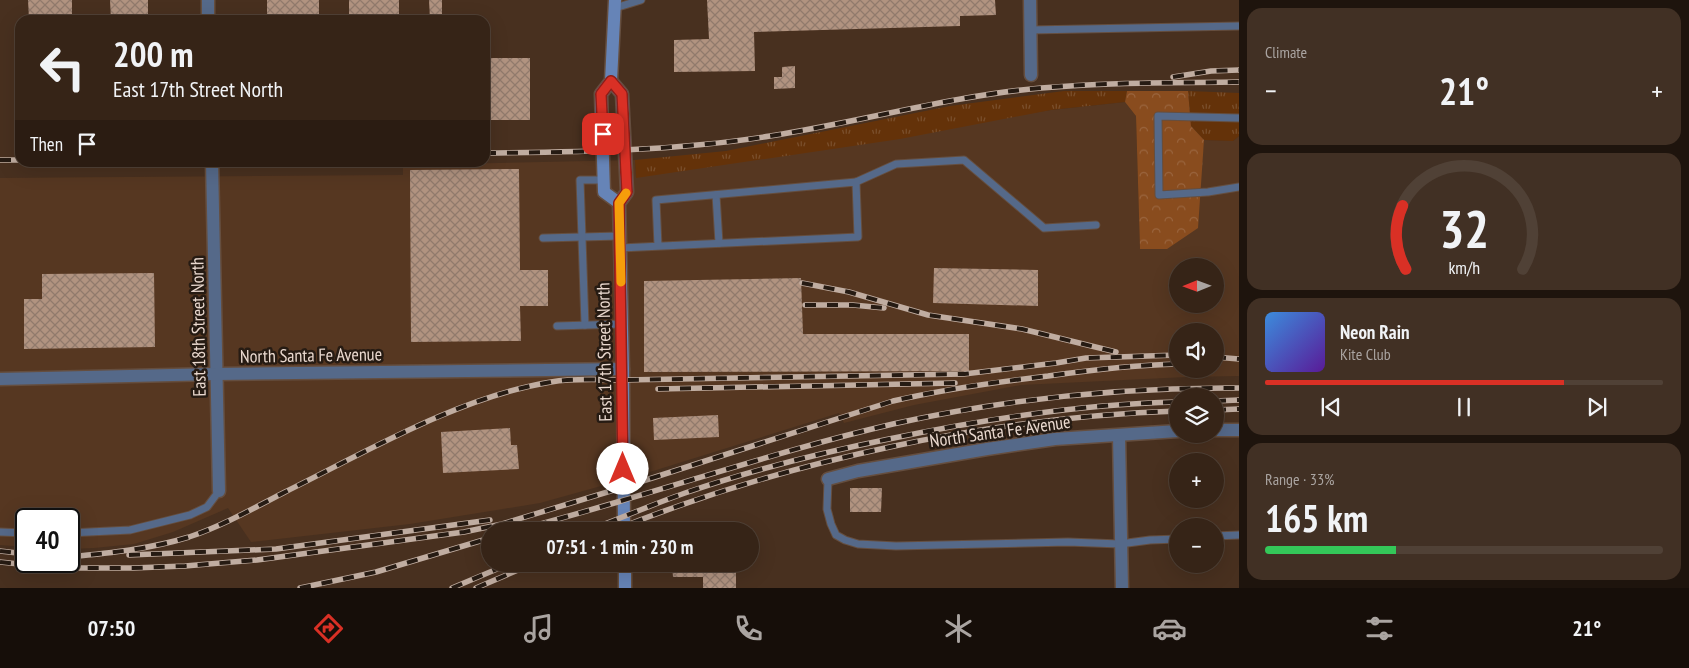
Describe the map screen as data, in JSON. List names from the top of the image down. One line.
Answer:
{"streets":{"street":["East 18th Street North","East 17th Street North","North Santa Fe Avenue"]},"crossings":[["East 18th Street North","North Santa Fe Avenue"],["East 17th Street North","North Santa Fe Avenue"]],"north":"left","page":{"tile":["Climate",["Range · 33%","165 km"]],"turn":["200 m","East 17th Street North"],"heat":["−","21°","+"],"then":"Then","map_buttons":["+","−"],"song":["Neon Rain","Kite Club"],"limit":"40","trip":"07:51 · 1 min · 230 m","tabs":["07:50","21°"],"gauge":["32","km/h"]}}
